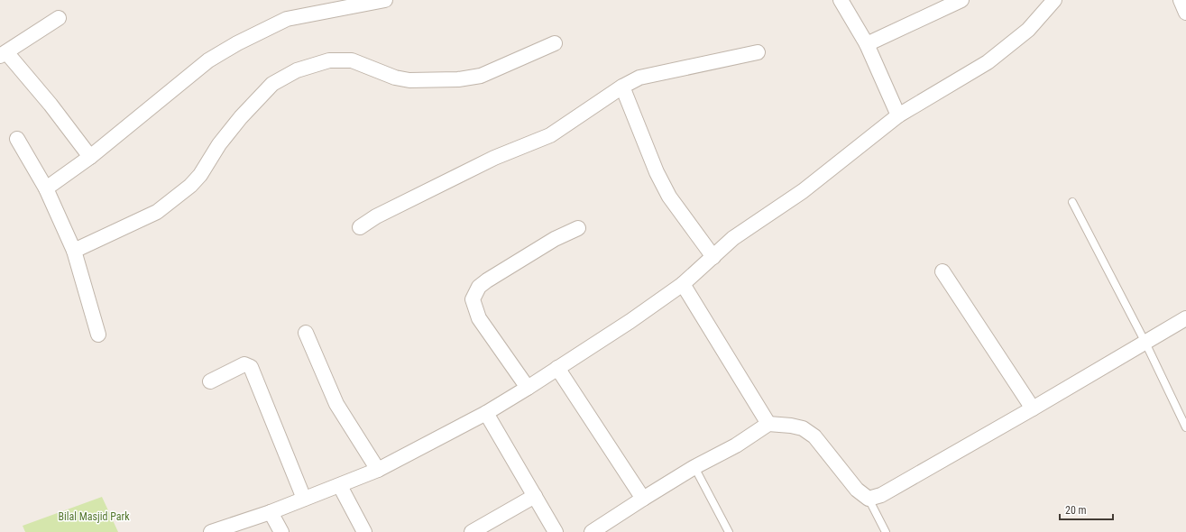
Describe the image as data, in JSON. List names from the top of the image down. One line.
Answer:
{"parks":["Bilal Masjid Park"],"scale_bar":"20 m"}
